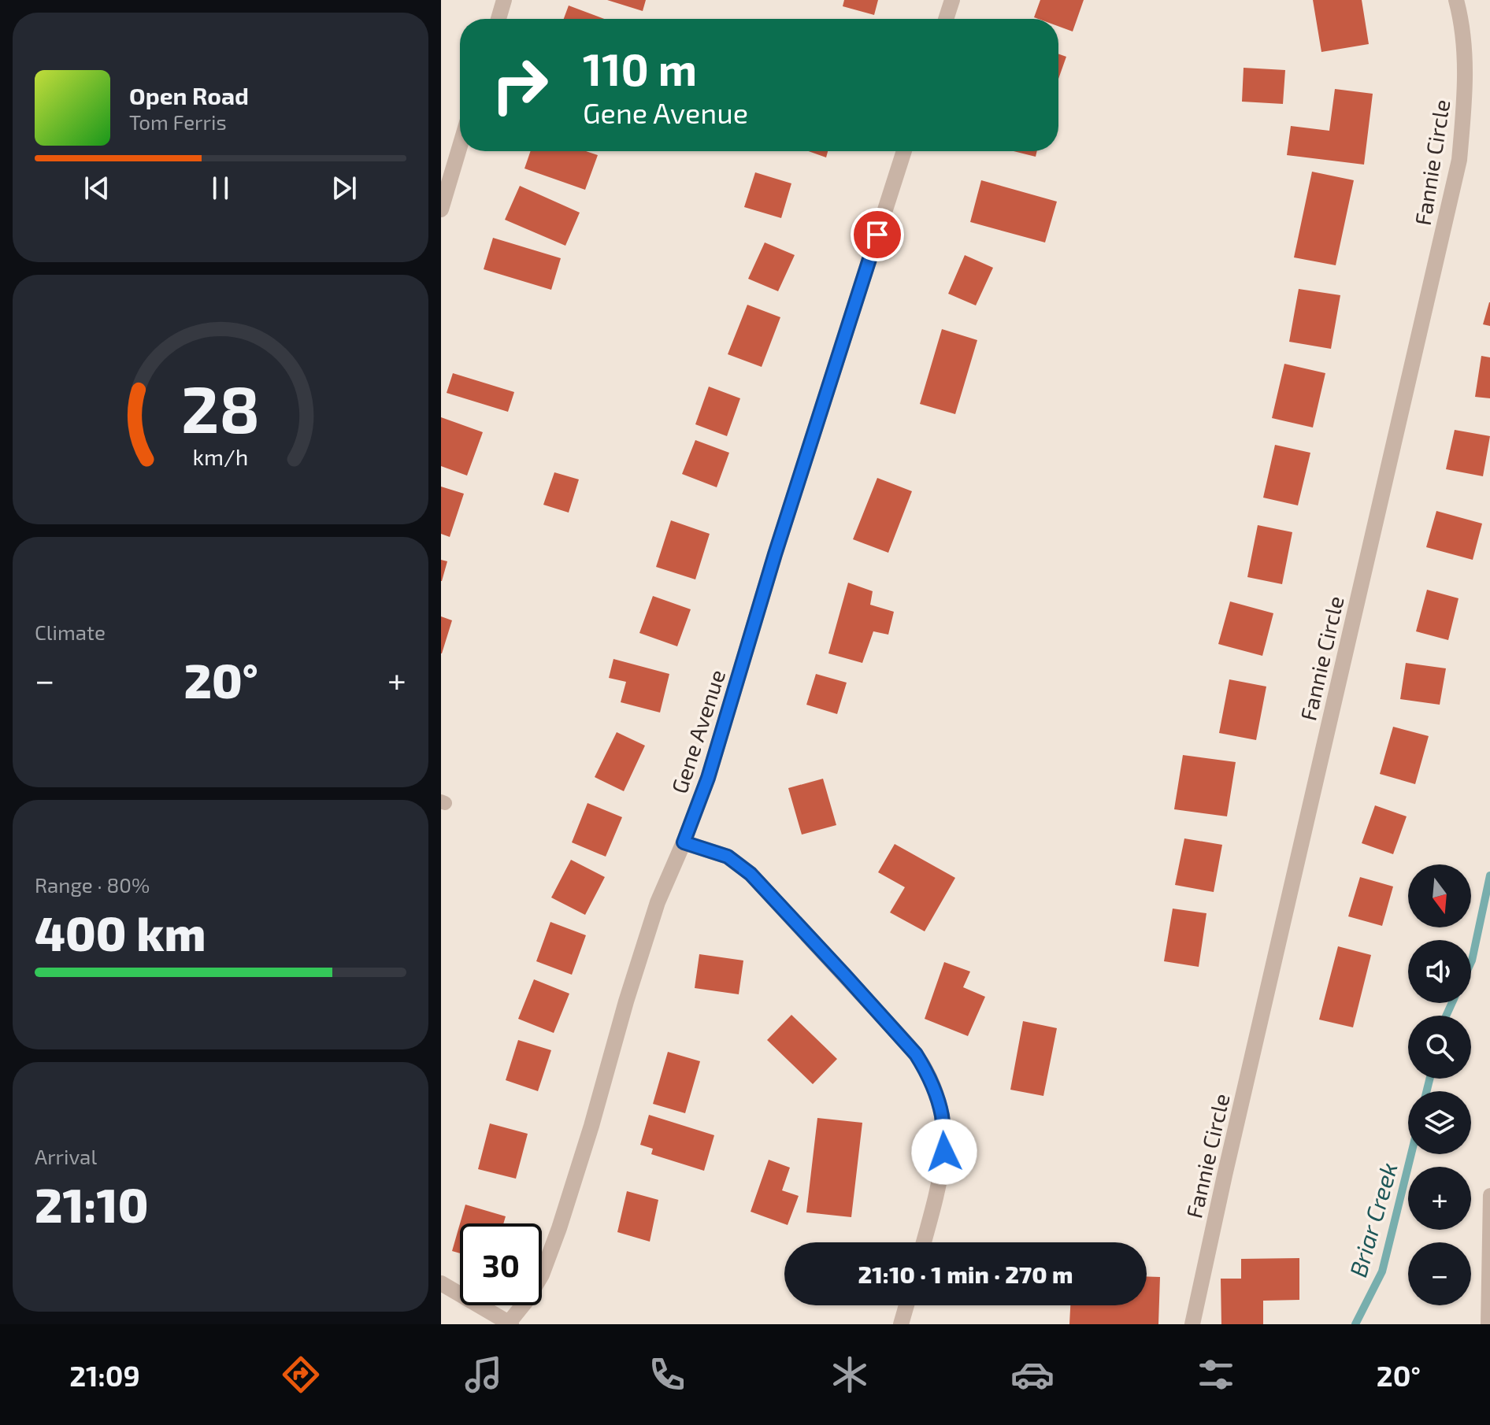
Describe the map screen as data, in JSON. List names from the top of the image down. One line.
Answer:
{"streets":{"street":["Fannie Circle","Gene Avenue"]},"water":["Briar Creek"],"north":"bottom","page":{"turn":["110 m","Gene Avenue"],"song":["Open Road","Tom Ferris"],"tile":["Climate",["Range · 80%","400 km"],["Arrival","21:10"]],"heat":["−","20°","+"],"map_buttons":["+","−"],"limit":"30","trip":"21:10 · 1 min · 270 m","tabs":["21:09","20°"],"gauge":["28","km/h"]}}
